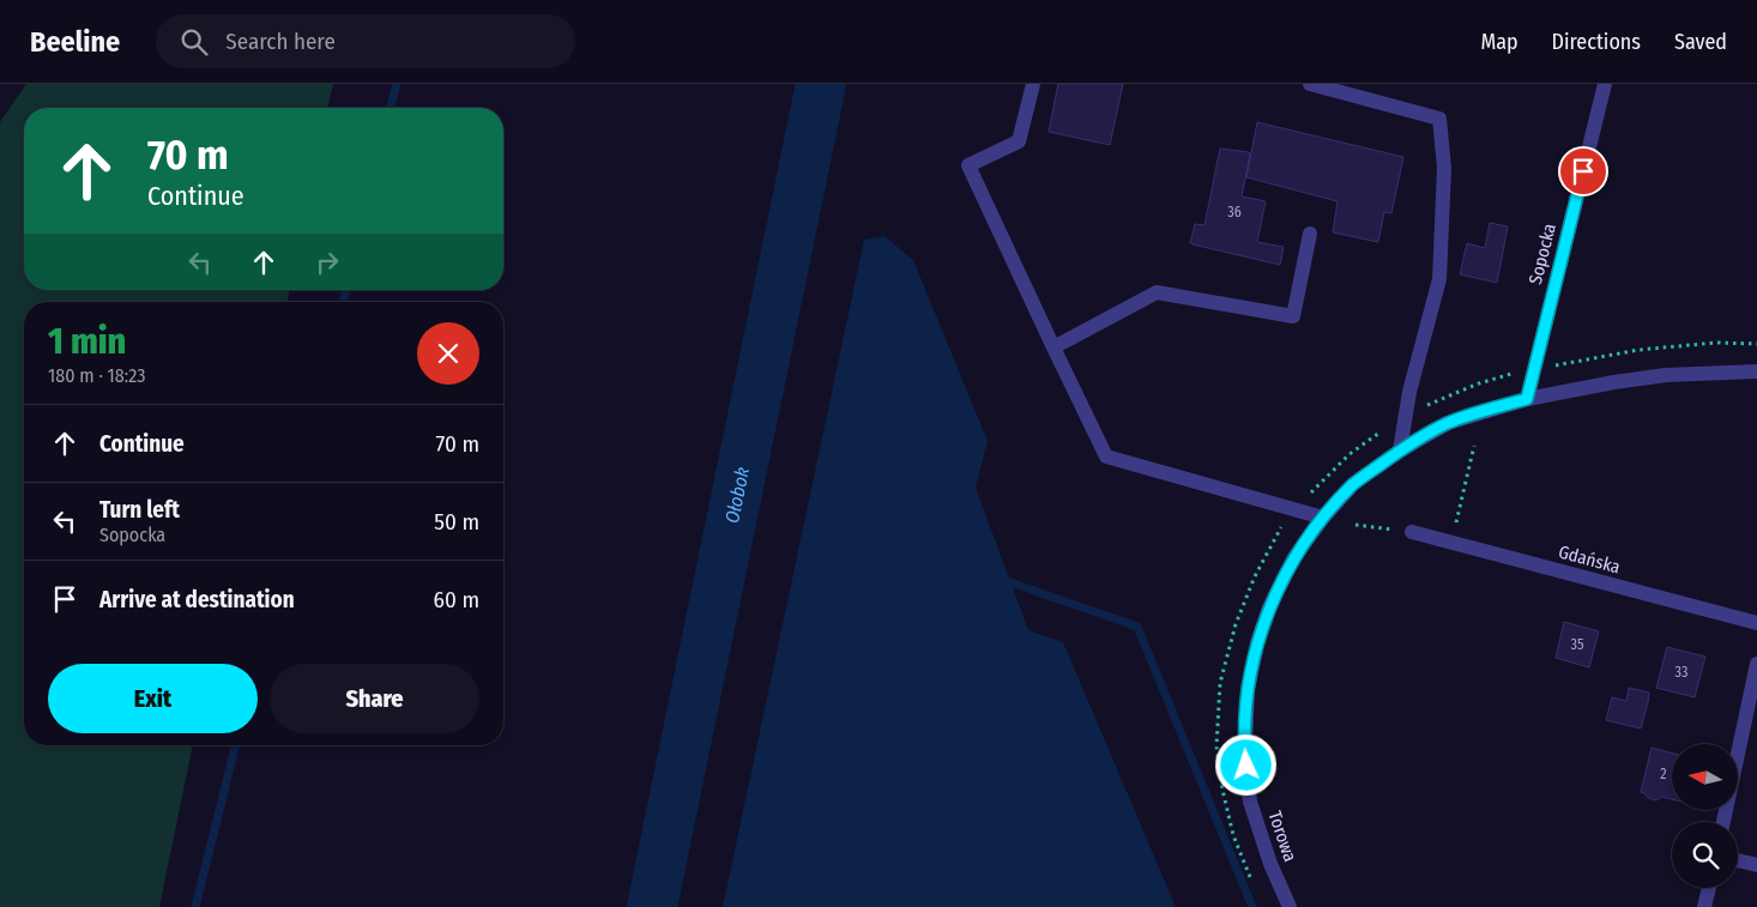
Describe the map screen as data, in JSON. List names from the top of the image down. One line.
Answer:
{"streets":{"street":["Sopocka","Gdańska","Torowa"]},"crossings":[["Sopocka","Torowa"]],"water":["Ołobok"],"house_numbers":["36","35","33","2"],"north":"left","page":{"header":"Beeline","search":"Search here","nav":["Map","Directions","Saved"],"turn":["70 m","Continue"],"heading":["1 min","180 m · 18:23"],"list":[{"name":"Continue","value":"70 m"},{"name":"Turn left","note":"Sopocka","value":"50 m"},{"name":"Arrive at destination","value":"60 m"}],"buttons":["Exit","Share"]}}
